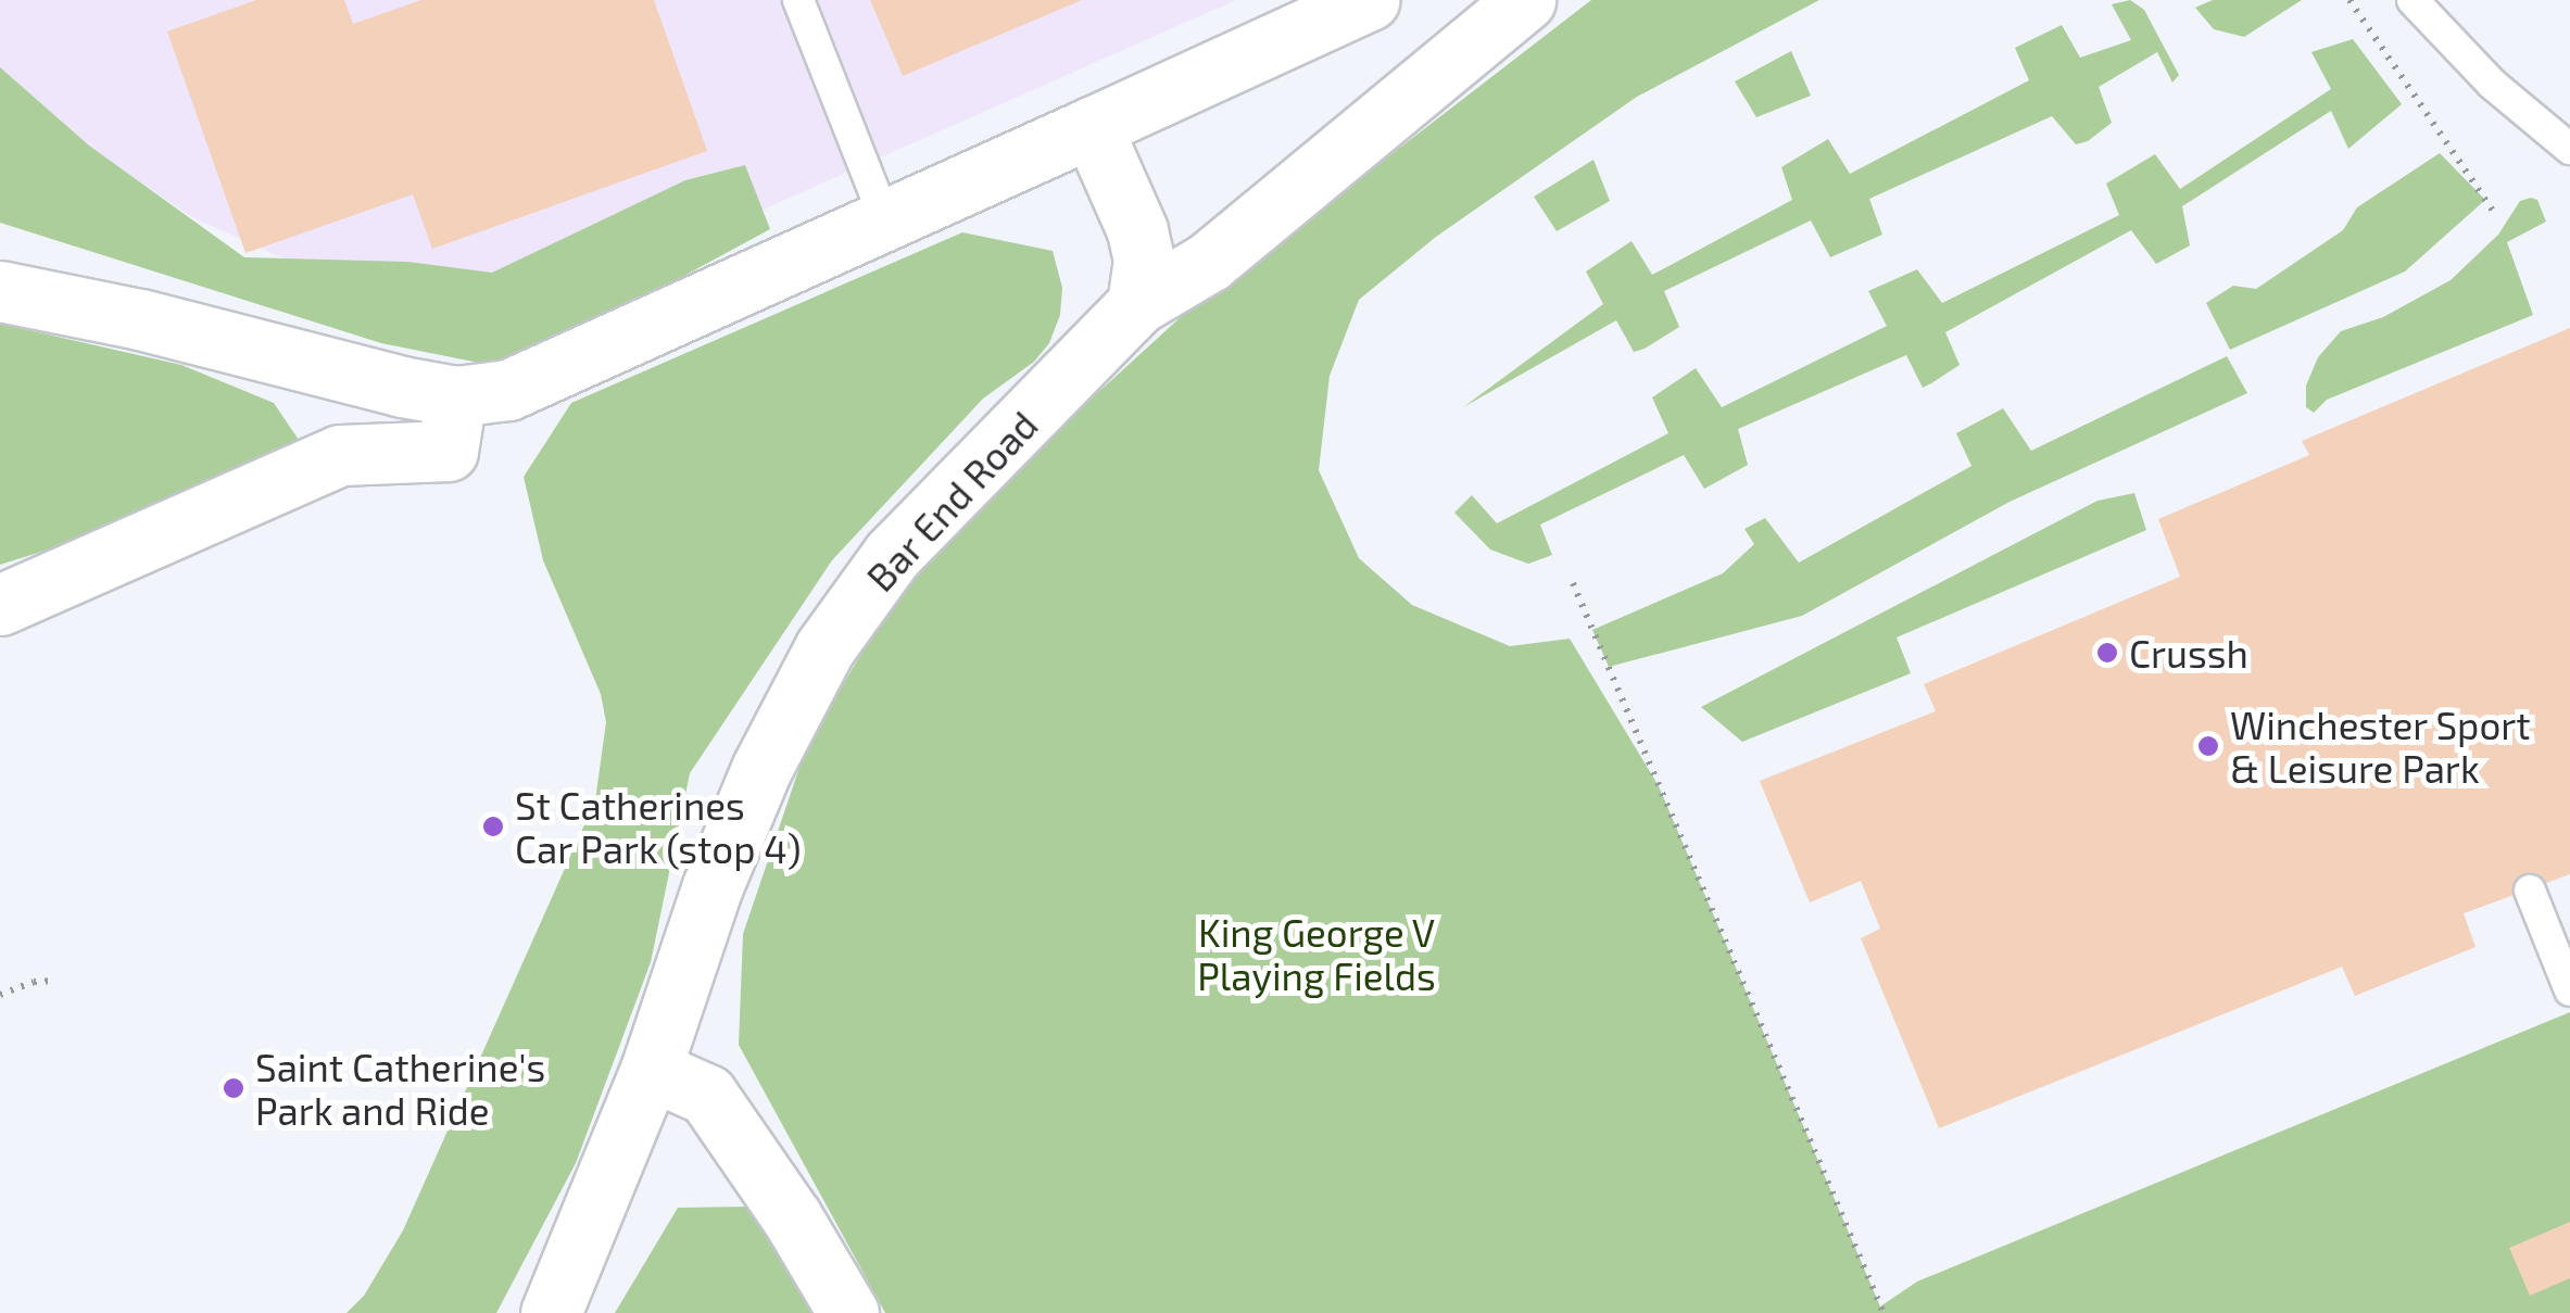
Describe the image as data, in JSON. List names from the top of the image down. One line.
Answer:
{"streets":{"main road":["Bar End Road"]},"parks":["King George V Playing Fields"],"places":["Crussh","Winchester Sport & Leisure Park","St Catherines Car Park (stop 4)","Saint Catherine's Park and Ride"]}
